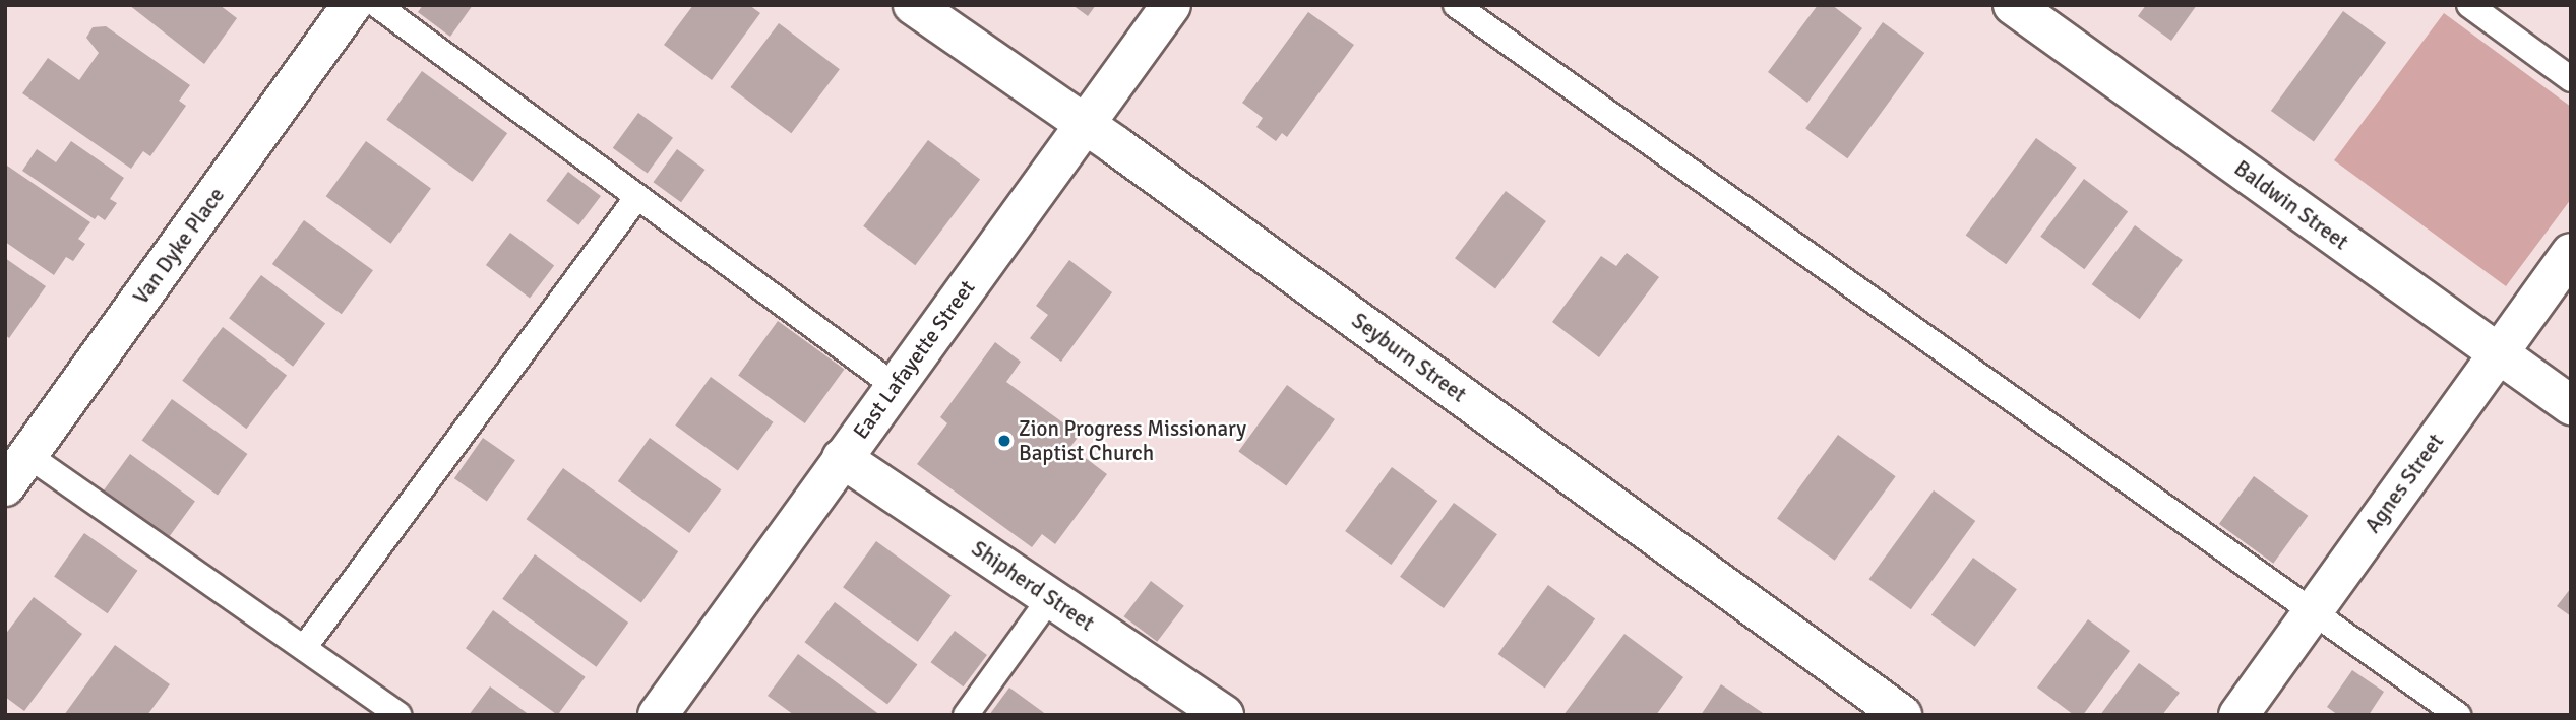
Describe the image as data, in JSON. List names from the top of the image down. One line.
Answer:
{"streets":{"street":["Baldwin Street","Van Dyke Place","Seyburn Street","East Lafayette Street","Agnes Street","Shipherd Street"]},"crossings":[["Baldwin Street","Agnes Street"],["Seyburn Street","East Lafayette Street"],["East Lafayette Street","Shipherd Street"]],"places":["Zion Progress Missionary Baptist Church"]}
